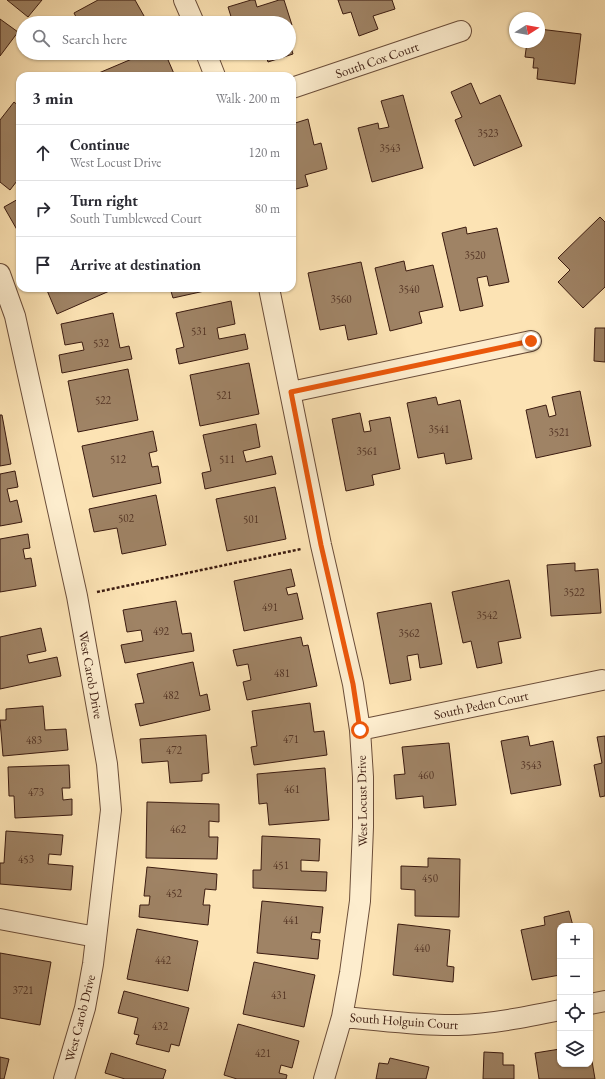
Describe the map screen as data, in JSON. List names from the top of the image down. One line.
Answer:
{"streets":{"street":["South Cox Court","West Carob Drive","South Peden Court","West Locust Drive","South Holguin Court"]},"crossings":[["South Peden Court","West Locust Drive"],["West Locust Drive","South Holguin Court"]],"house_numbers":["3523","3543","3520","3540","3560","531","532","521","522","3541","3521","3561","512","511","502","501","3522","491","3542","492","3562","481","482","471","483","472","3543","460","461","473","462","453","451","450","452","441","440","442","3721","431","432","421"],"north":"right","page":{"search":"Search here","heading":["3 min","Walk · 200 m"],"list":[["Continue","West Locust Drive","120 m"],["Turn right","South Tumbleweed Court","80 m"],"Arrive at destination"],"map_buttons":["+","−"]}}
